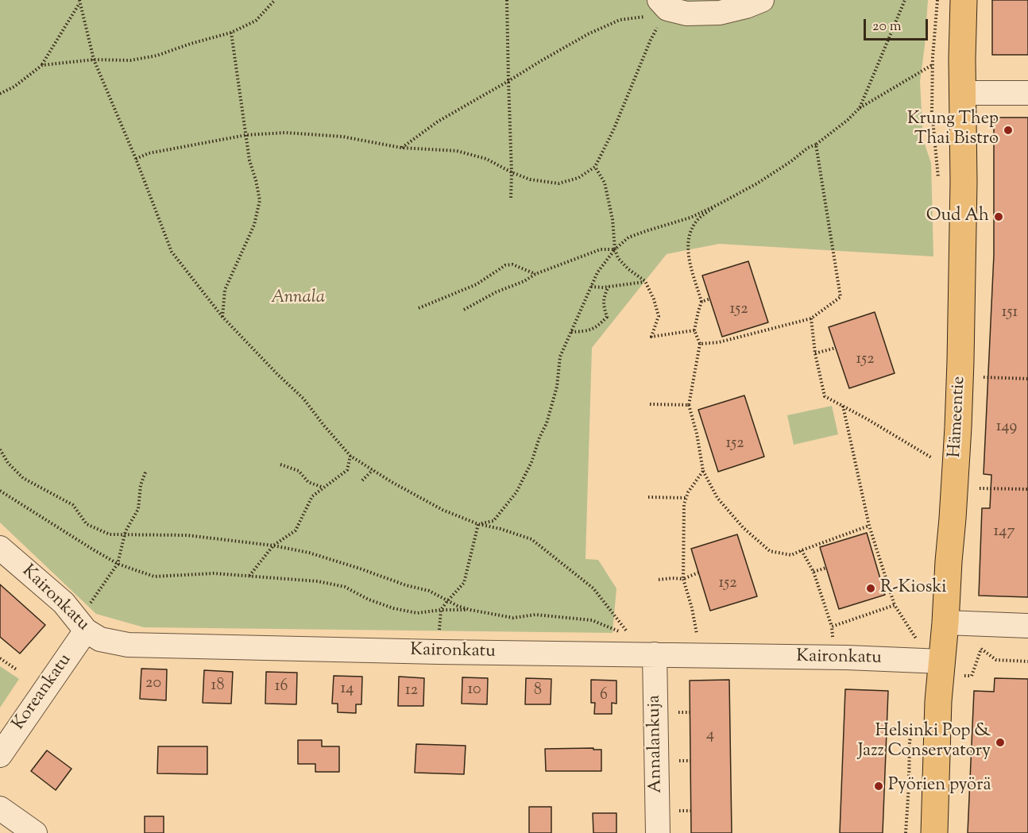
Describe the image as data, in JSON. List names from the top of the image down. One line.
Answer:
{"streets":{"main road":["Hämeentie"],"street":["Kaironkatu","Koreankatu","Annalankuja"]},"crossings":[["Hämeentie","Kaironkatu"],["Kaironkatu","Koreankatu"],["Kaironkatu","Annalankuja"]],"parks":["Annala"],"places":["Krung Thep Thai Bistro","Oud Ah","R-Kioski","Helsinki Pop & Jazz Conservatory","Pyörien pyörä"],"house_numbers":["152","151","152","149","152","147","152","20","18","16","14","10","12","8","6","4"],"scale_bar":"20 m"}
